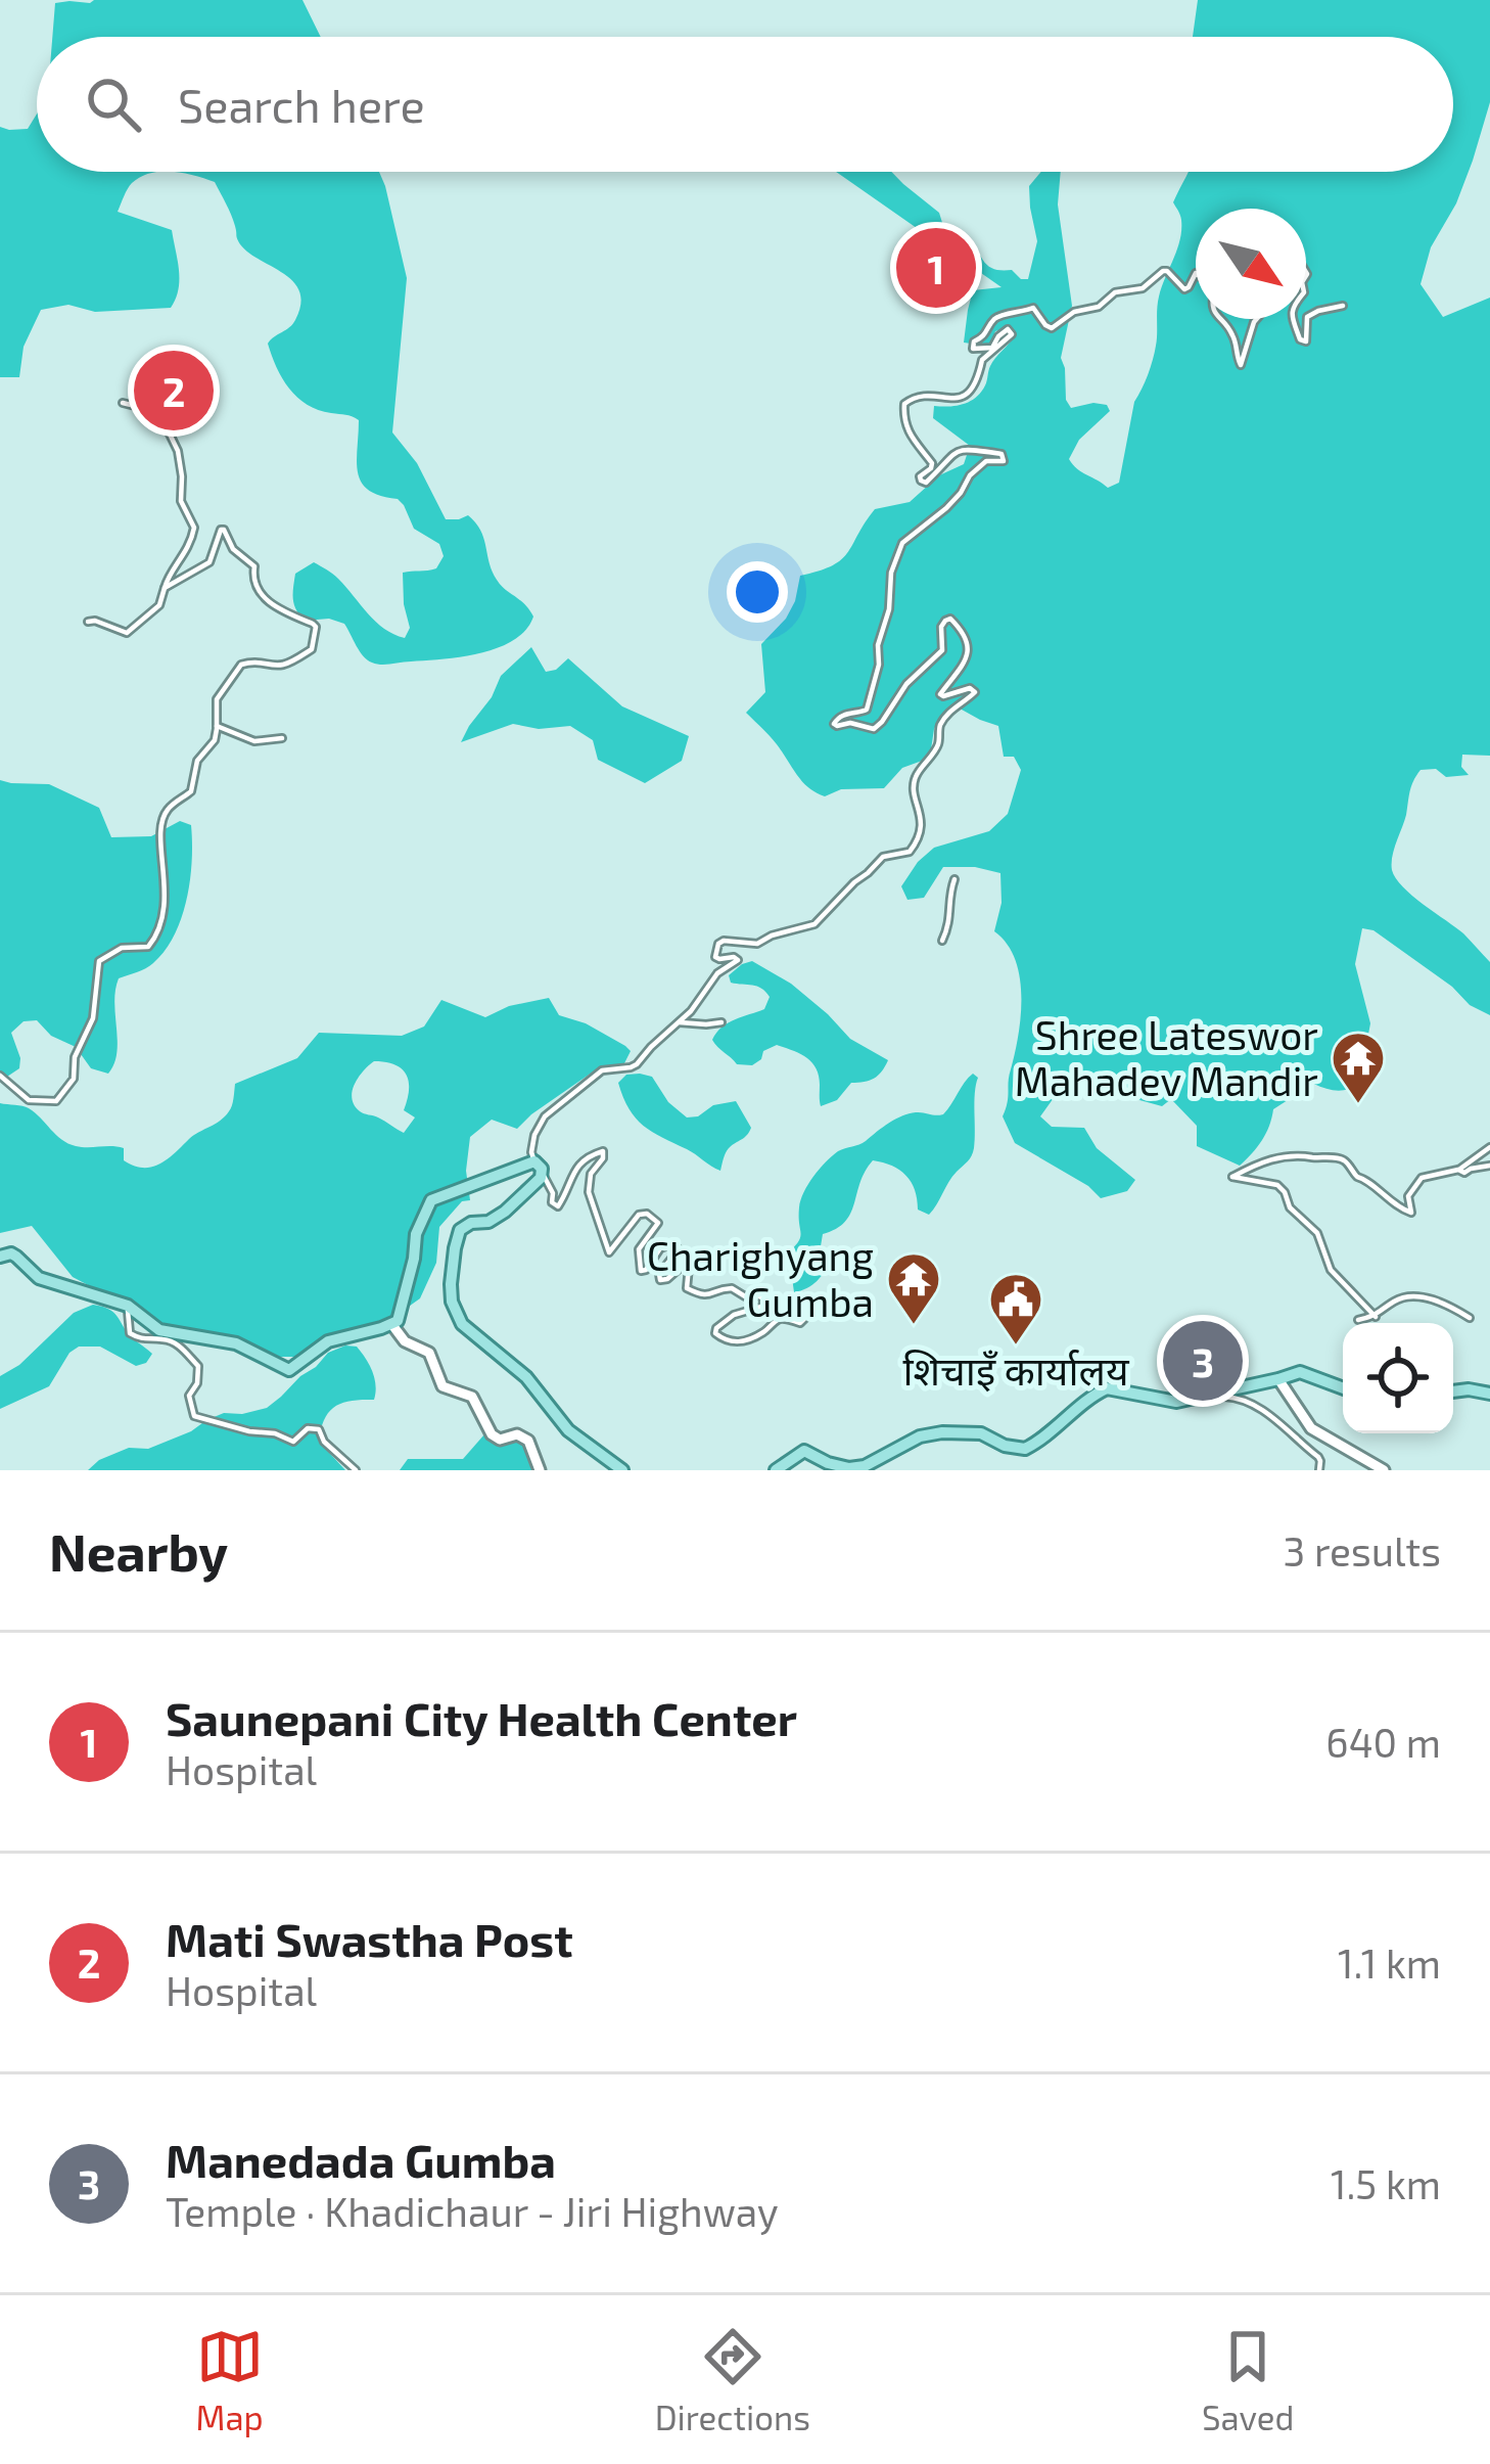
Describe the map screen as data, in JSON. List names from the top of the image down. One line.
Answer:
{"places":{"temple":["Shree Lateswor Mahadev Mandir","Charighyang Gumba"],"public building":["शिचाइँ कार्यालय"]},"north":"bottom right","page":{"search":"Search here","pins":["1","2","3"],"heading":["Nearby","3 results"],"list":[{"mark":"1","name":"Saunepani City Health Center","note":"Hospital","value":"640 m"},{"mark":"2","name":"Mati Swastha Post","note":"Hospital","value":"1.1 km"},{"mark":"3","name":"Manedada Gumba","note":"Temple · Khadichaur - Jiri Highway","value":"1.5 km"}],"nav":["Map","Directions","Saved"]}}
